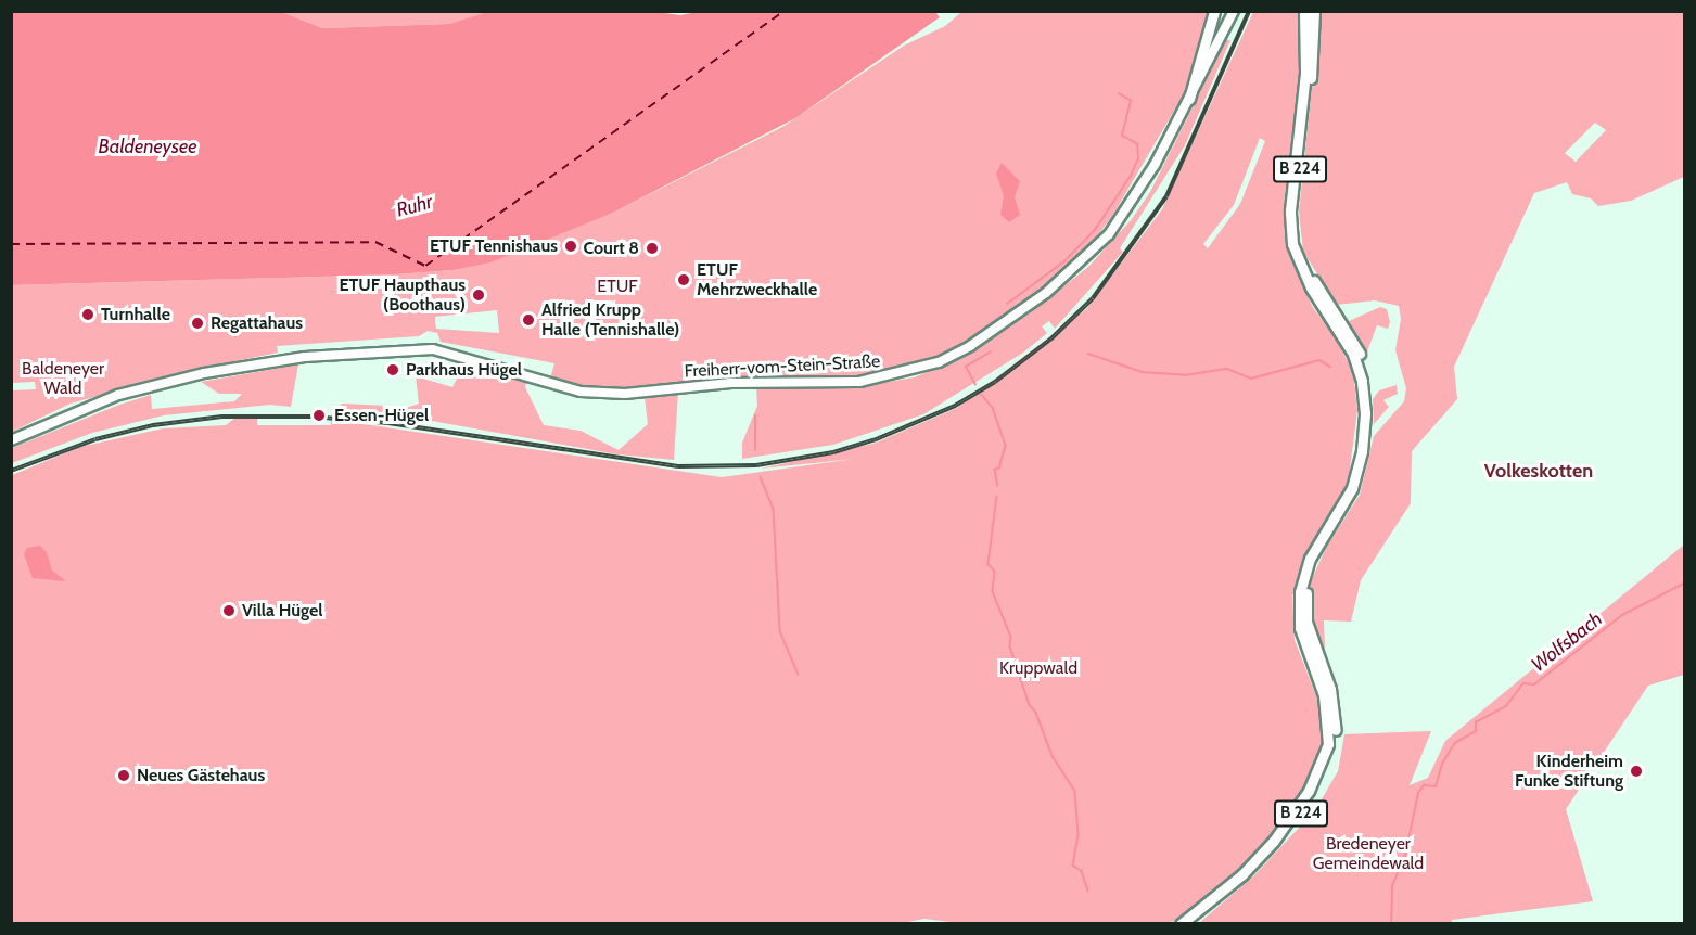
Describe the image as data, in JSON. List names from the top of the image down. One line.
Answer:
{"streets":{"main road":["B 224","Freiherr-vom-Stein-Straße"]},"districts":["Volkeskotten"],"water":["Baldeneysee","Ruhr","Wolfsbach"],"parks":["ETUF","Baldeneyer Wald","Kruppwald","Bredeneyer Gemeindewald"],"places":["ETUF Tennishaus","Court 8","ETUF Mehrzweckhalle","ETUF Haupthaus (Boothaus)","Turnhalle","Alfried Krupp Halle (Tennishalle)","Regattahaus","Parkhaus Hügel","Essen-Hügel","Villa Hügel","Kinderheim Funke Stiftung","Neues Gästehaus"]}
